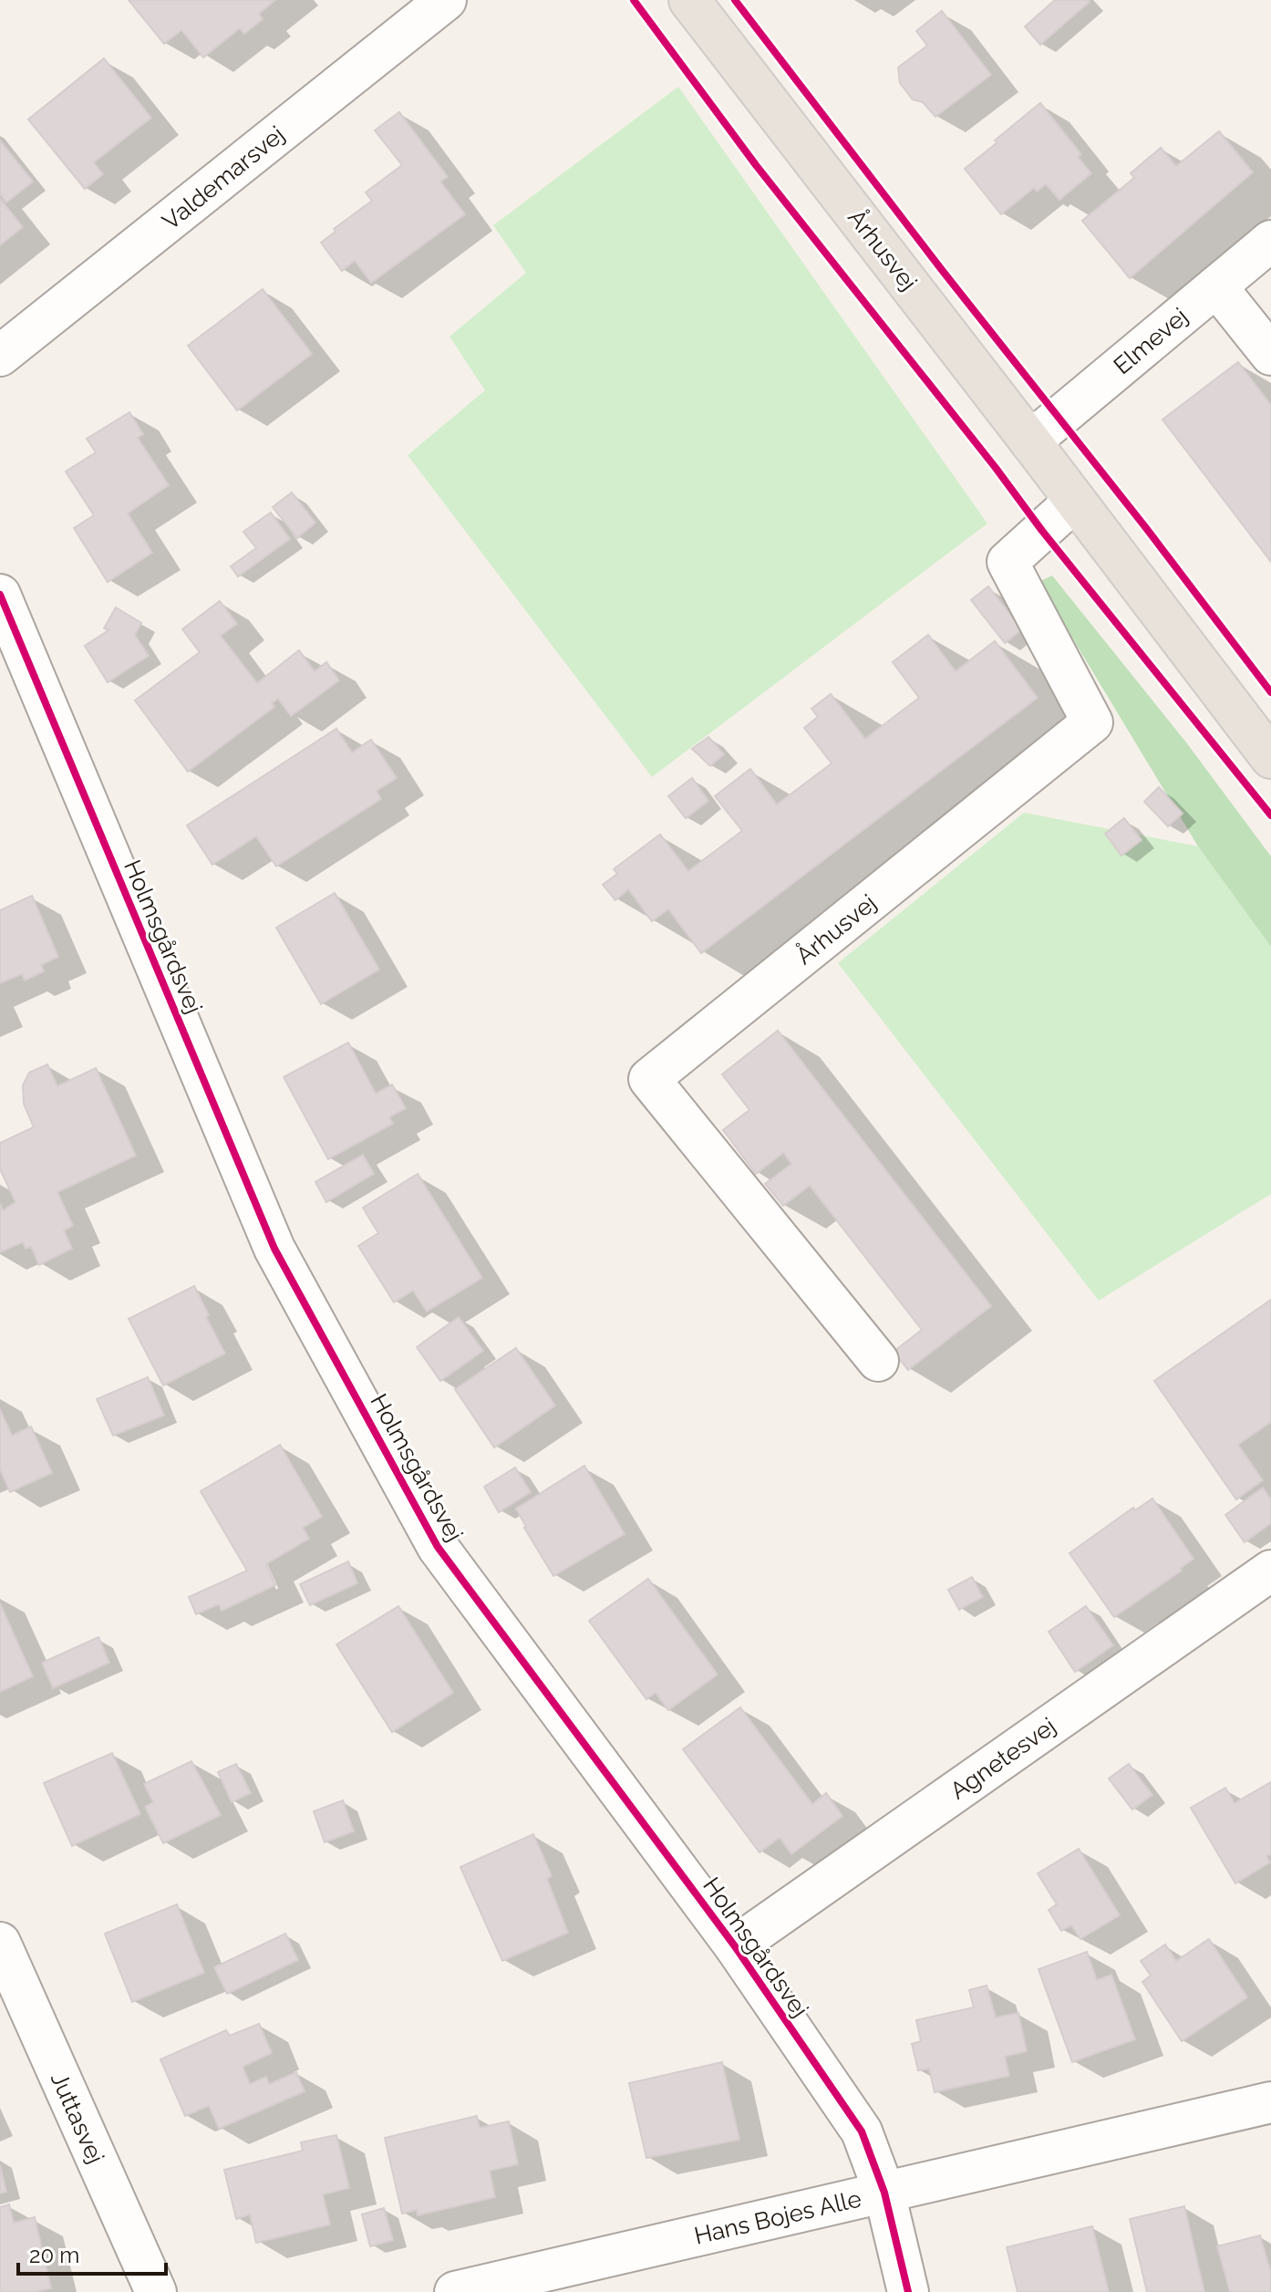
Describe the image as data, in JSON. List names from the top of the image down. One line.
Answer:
{"streets":{"main road":["Århusvej"],"street":["Valdemarsvej","Elmevej","Holmsgårdsvej","Agnetesvej","Juttasvej","Hans Bojes Alle"]},"crossings":[["Århusvej","Elmevej"],["Holmsgårdsvej","Agnetesvej"],["Holmsgårdsvej","Hans Bojes Alle"]],"scale_bar":"20 m"}
